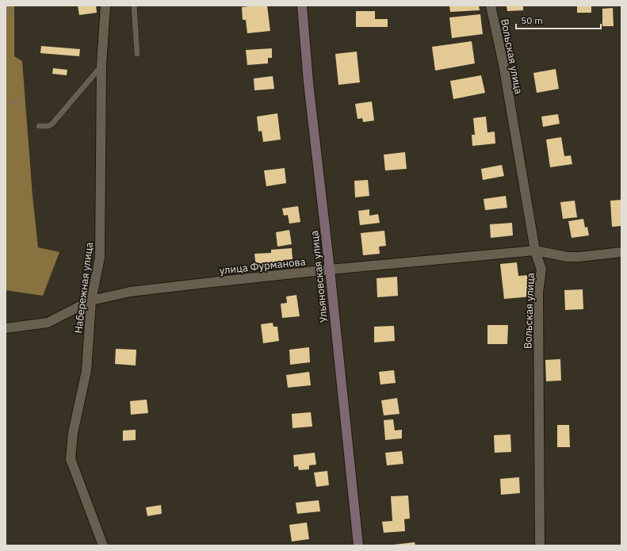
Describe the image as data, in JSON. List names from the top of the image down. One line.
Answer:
{"streets":{"street":["Вольская улица","улица Фурманова","Ульяновская улица","Набережная улица"]},"crossings":[["Вольская улица","улица Фурманова"],["улица Фурманова","Ульяновская улица"],["улица Фурманова","Набережная улица"]],"scale_bar":"50 m"}
